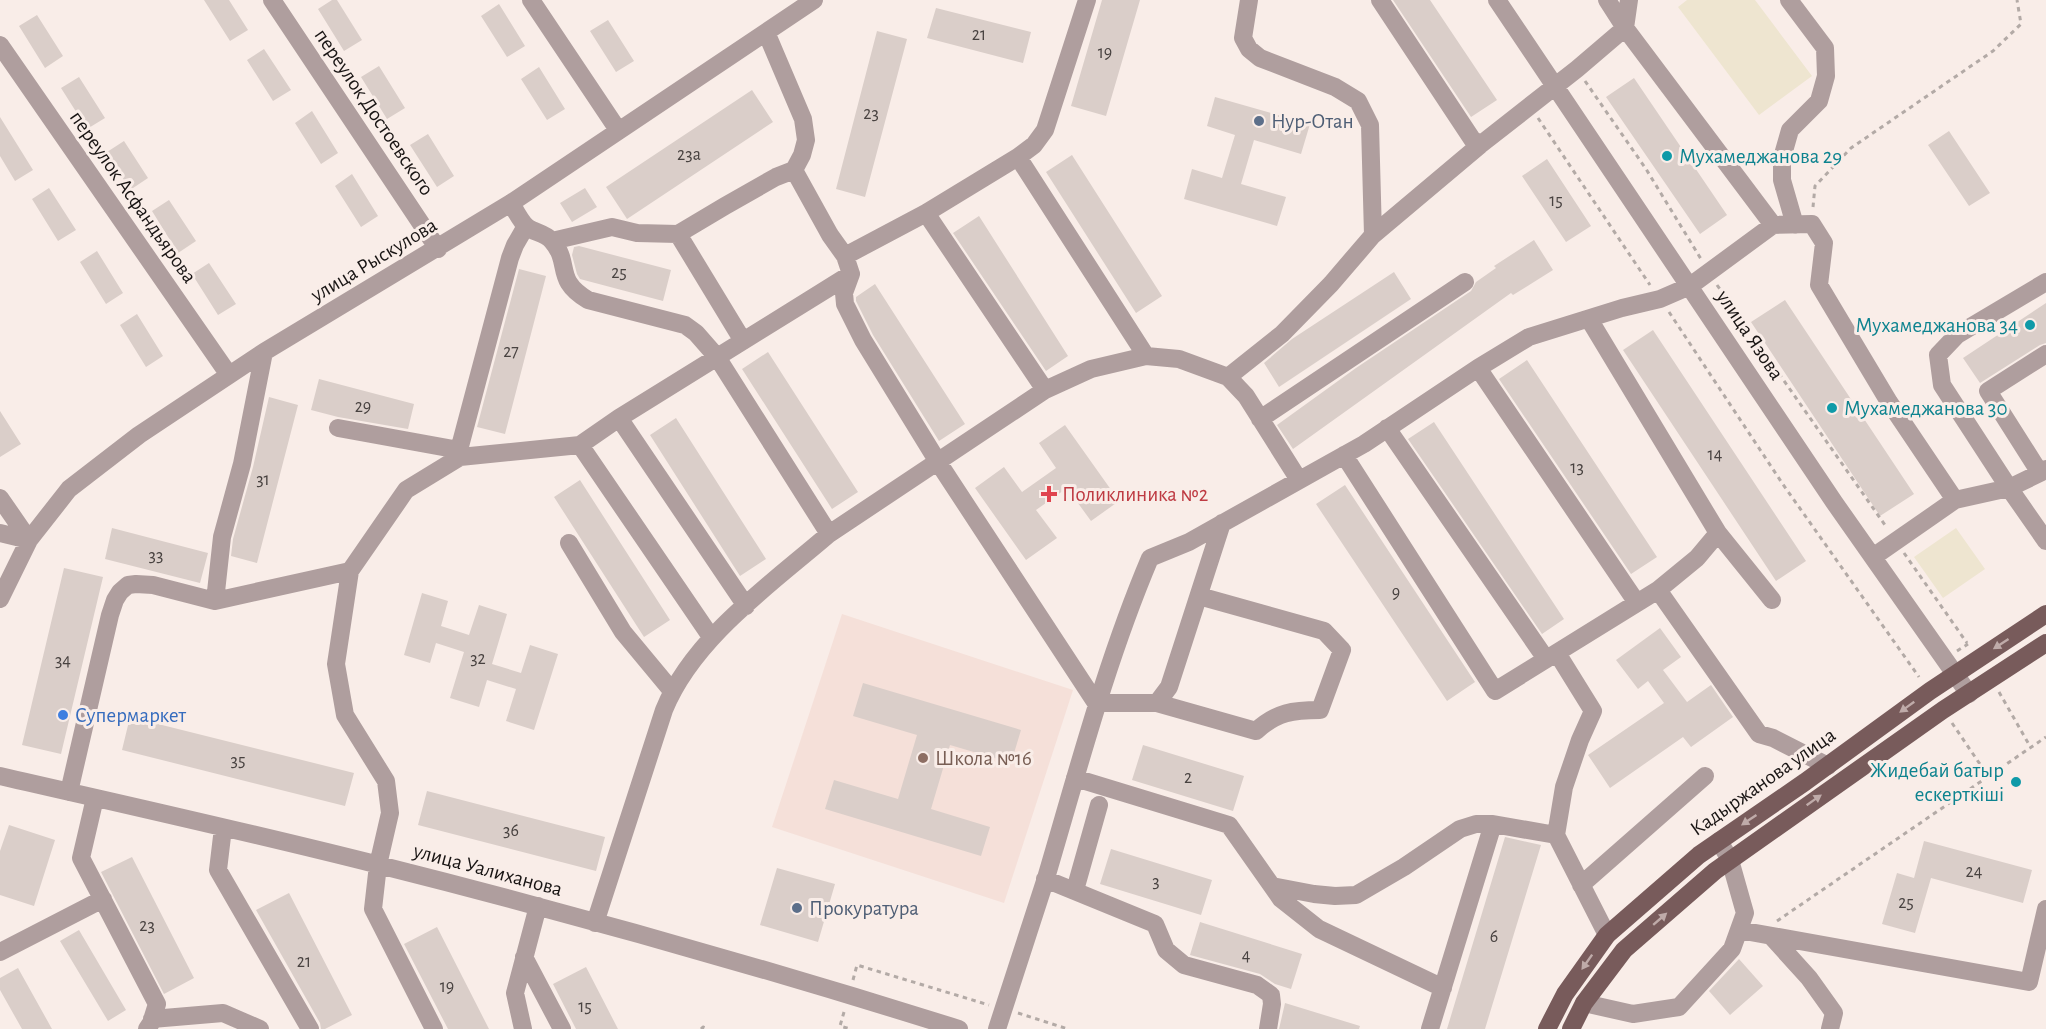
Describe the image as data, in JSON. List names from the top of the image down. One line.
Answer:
{"streets":{"main road":["Кадыржанова улица"],"street":["переулок Достоевского","переулок Асфандьярова","улица Рыскулова","улица Язова","улица Уалиханова"]},"crossings":[["переулок Достоевского","улица Рыскулова"],["переулок Асфандьярова","улица Рыскулова"],["улица Язова","Кадыржанова улица"]],"places":{"other":["Нур-Отан","Мухамеджанова 29","Мухамеджанова 34","Мухамеджанова 30","Супермаркет","Школа №16","Жидебай батыр ескерткіші","Прокуратура"],"health":["Поликлиника №2"]},"house_numbers":["21","19","23","23а","15","25","27","29","14","13","31","33","9","32","34","35","2","36","24","3","25","23","6","4","21","19","15"]}
